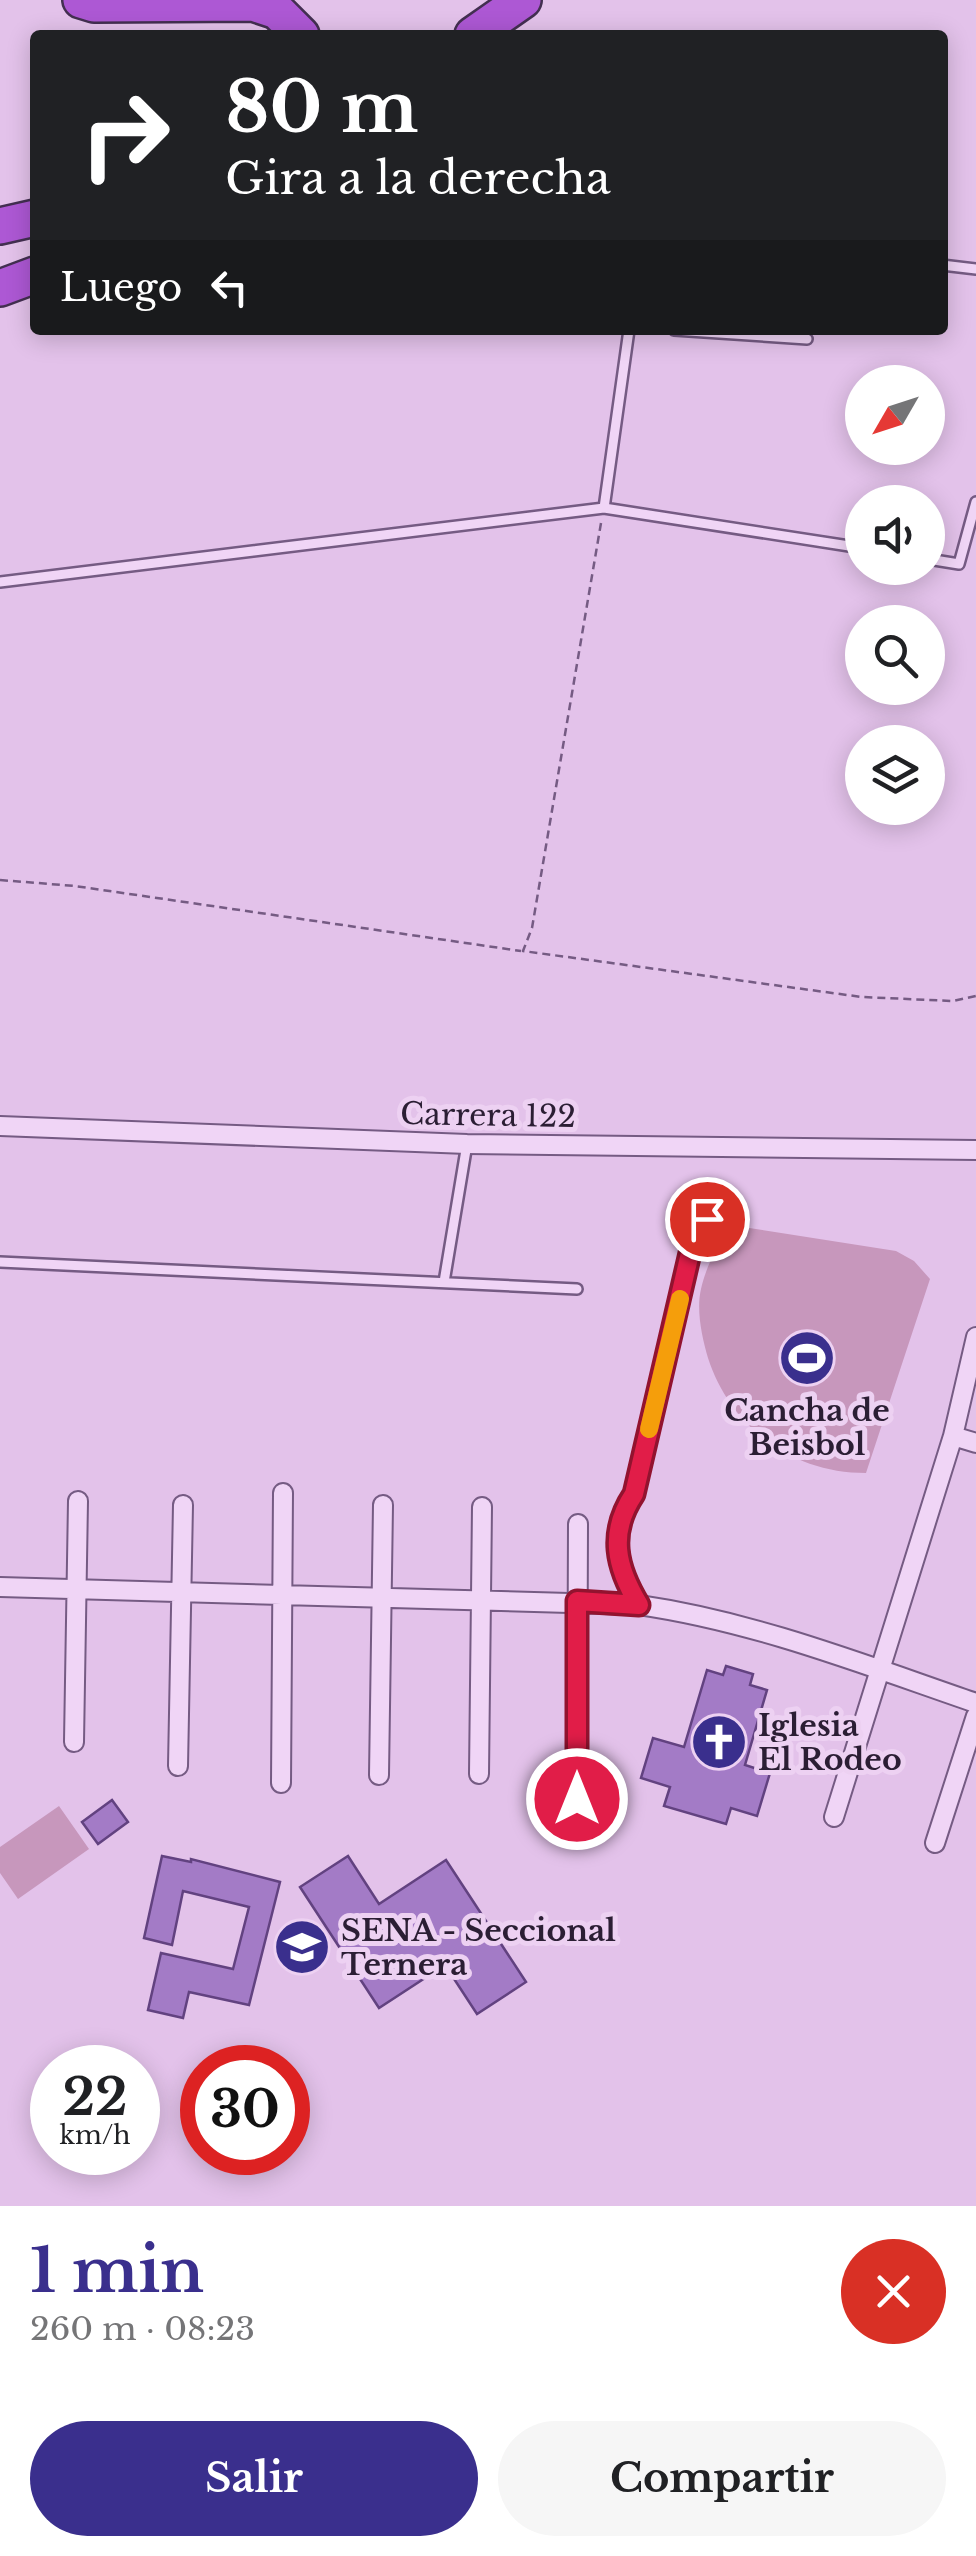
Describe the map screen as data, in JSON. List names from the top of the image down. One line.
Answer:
{"streets":{"street":["Carrera 122"]},"places":{"sports":["Cancha de Beisbol"],"church":["Iglesia El Rodeo"],"school or university":["SENA - Seccional Ternera"]},"north":"bottom left","page":{"turn":["80 m","Gira a la derecha"],"then":"Luego","speed":"22 km/h","limit":"30","heading":["1 min","260 m · 08:23"],"buttons":["Salir","Compartir"]}}
